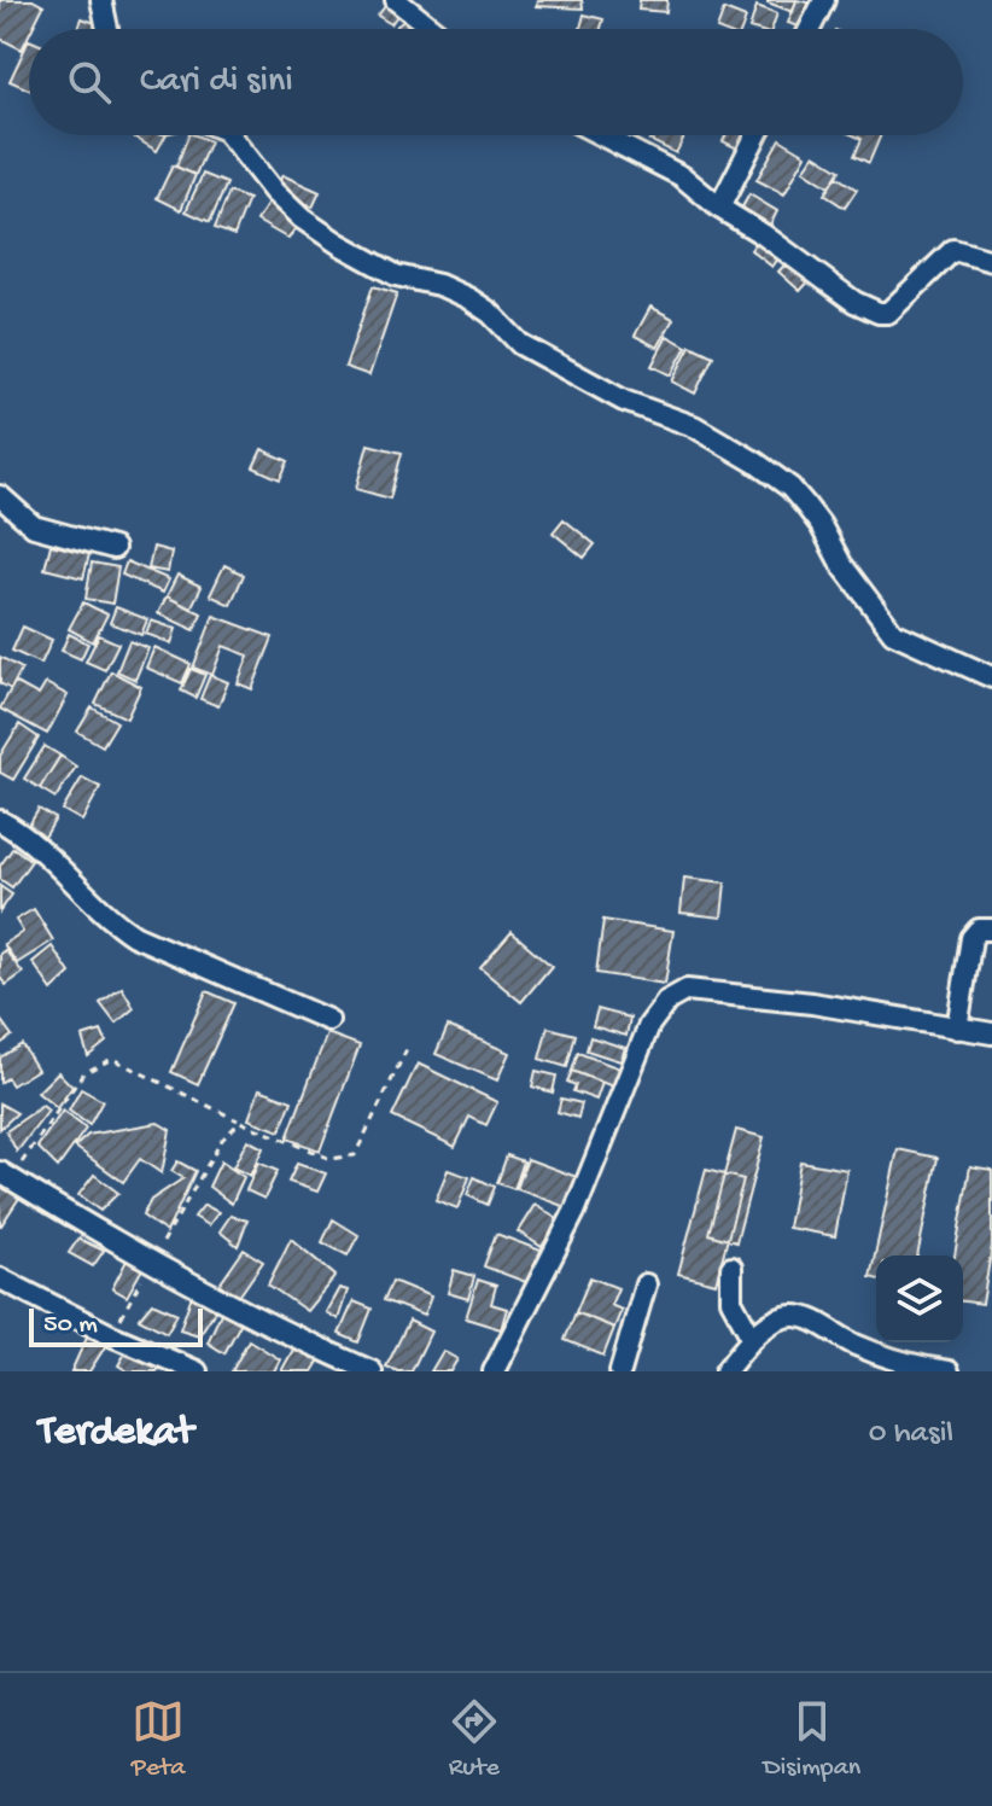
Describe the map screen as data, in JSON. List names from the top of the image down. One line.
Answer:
{"scale_bar":"50 m","page":{"search":"Cari di sini","scale":"50 m","heading":["Terdekat","0 hasil"],"nav":["Peta","Rute","Disimpan"]}}
